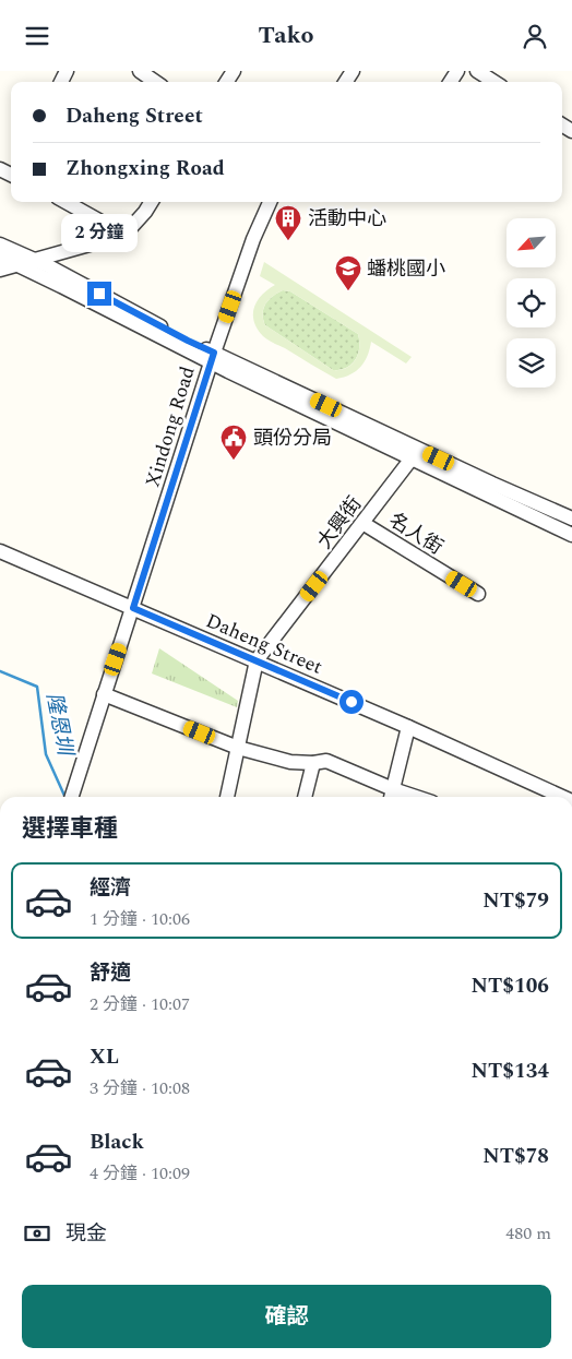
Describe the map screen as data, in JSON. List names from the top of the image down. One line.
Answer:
{"streets":{"street":["Xindong Road","大興街","名人街","Daheng Street"]},"crossings":[["Xindong Road","Daheng Street"],["大興街","名人街"],["大興街","Daheng Street"]],"water":["隆恩圳"],"places":{"building":["活動中心"],"school or university":["蟠桃國小"],"public building":["頭份分局"]},"north":"bottom left","page":{"header":"Tako","banner":["Daheng Street","Zhongxing Road"],"bubble":"2 分鐘","heading":"選擇車種","list":[{"name":"經濟","note":"1 分鐘 · 10:06","value":"NT$79"},{"name":"舒適","note":"2 分鐘 · 10:07","value":"NT$106"},{"name":"XL","note":"3 分鐘 · 10:08","value":"NT$134"},{"name":"Black","note":"4 分鐘 · 10:09","value":"NT$78"}],"pay":["現金","480 m"],"buttons":"確認"}}
